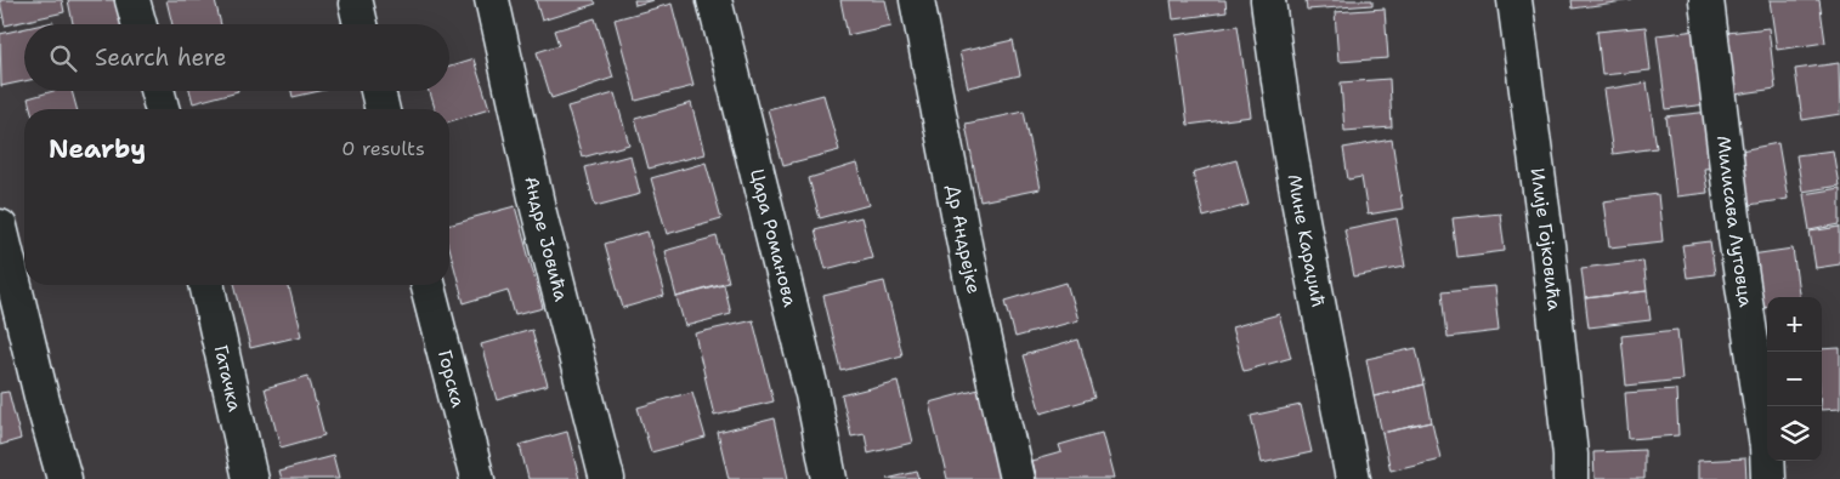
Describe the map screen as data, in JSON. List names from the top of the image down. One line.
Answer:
{"streets":{"street":["Милисава Лутовца","Цара Романова","Илије Гојковића","Андре Јовића","Др Андрејке","Мине Караџић","Гатачка","Горска"]},"page":{"search":"Search here","heading":["Nearby","0 results"],"map_buttons":["+","−"]}}
